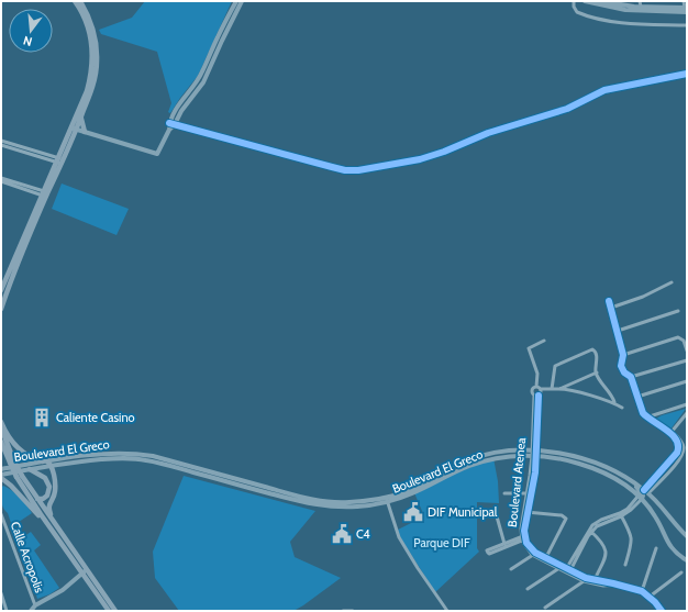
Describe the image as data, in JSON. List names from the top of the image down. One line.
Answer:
{"streets":{"main road":["Boulevard El Greco"],"street":["Boulevard Atenea","Calle Acropolis"]},"crossings":[["Boulevard El Greco","Boulevard Atenea"]],"parks":["Parque DIF"],"places":{"building":["Caliente Casino"],"public building":["DIF Municipal","C4"]},"north":"bottom"}
